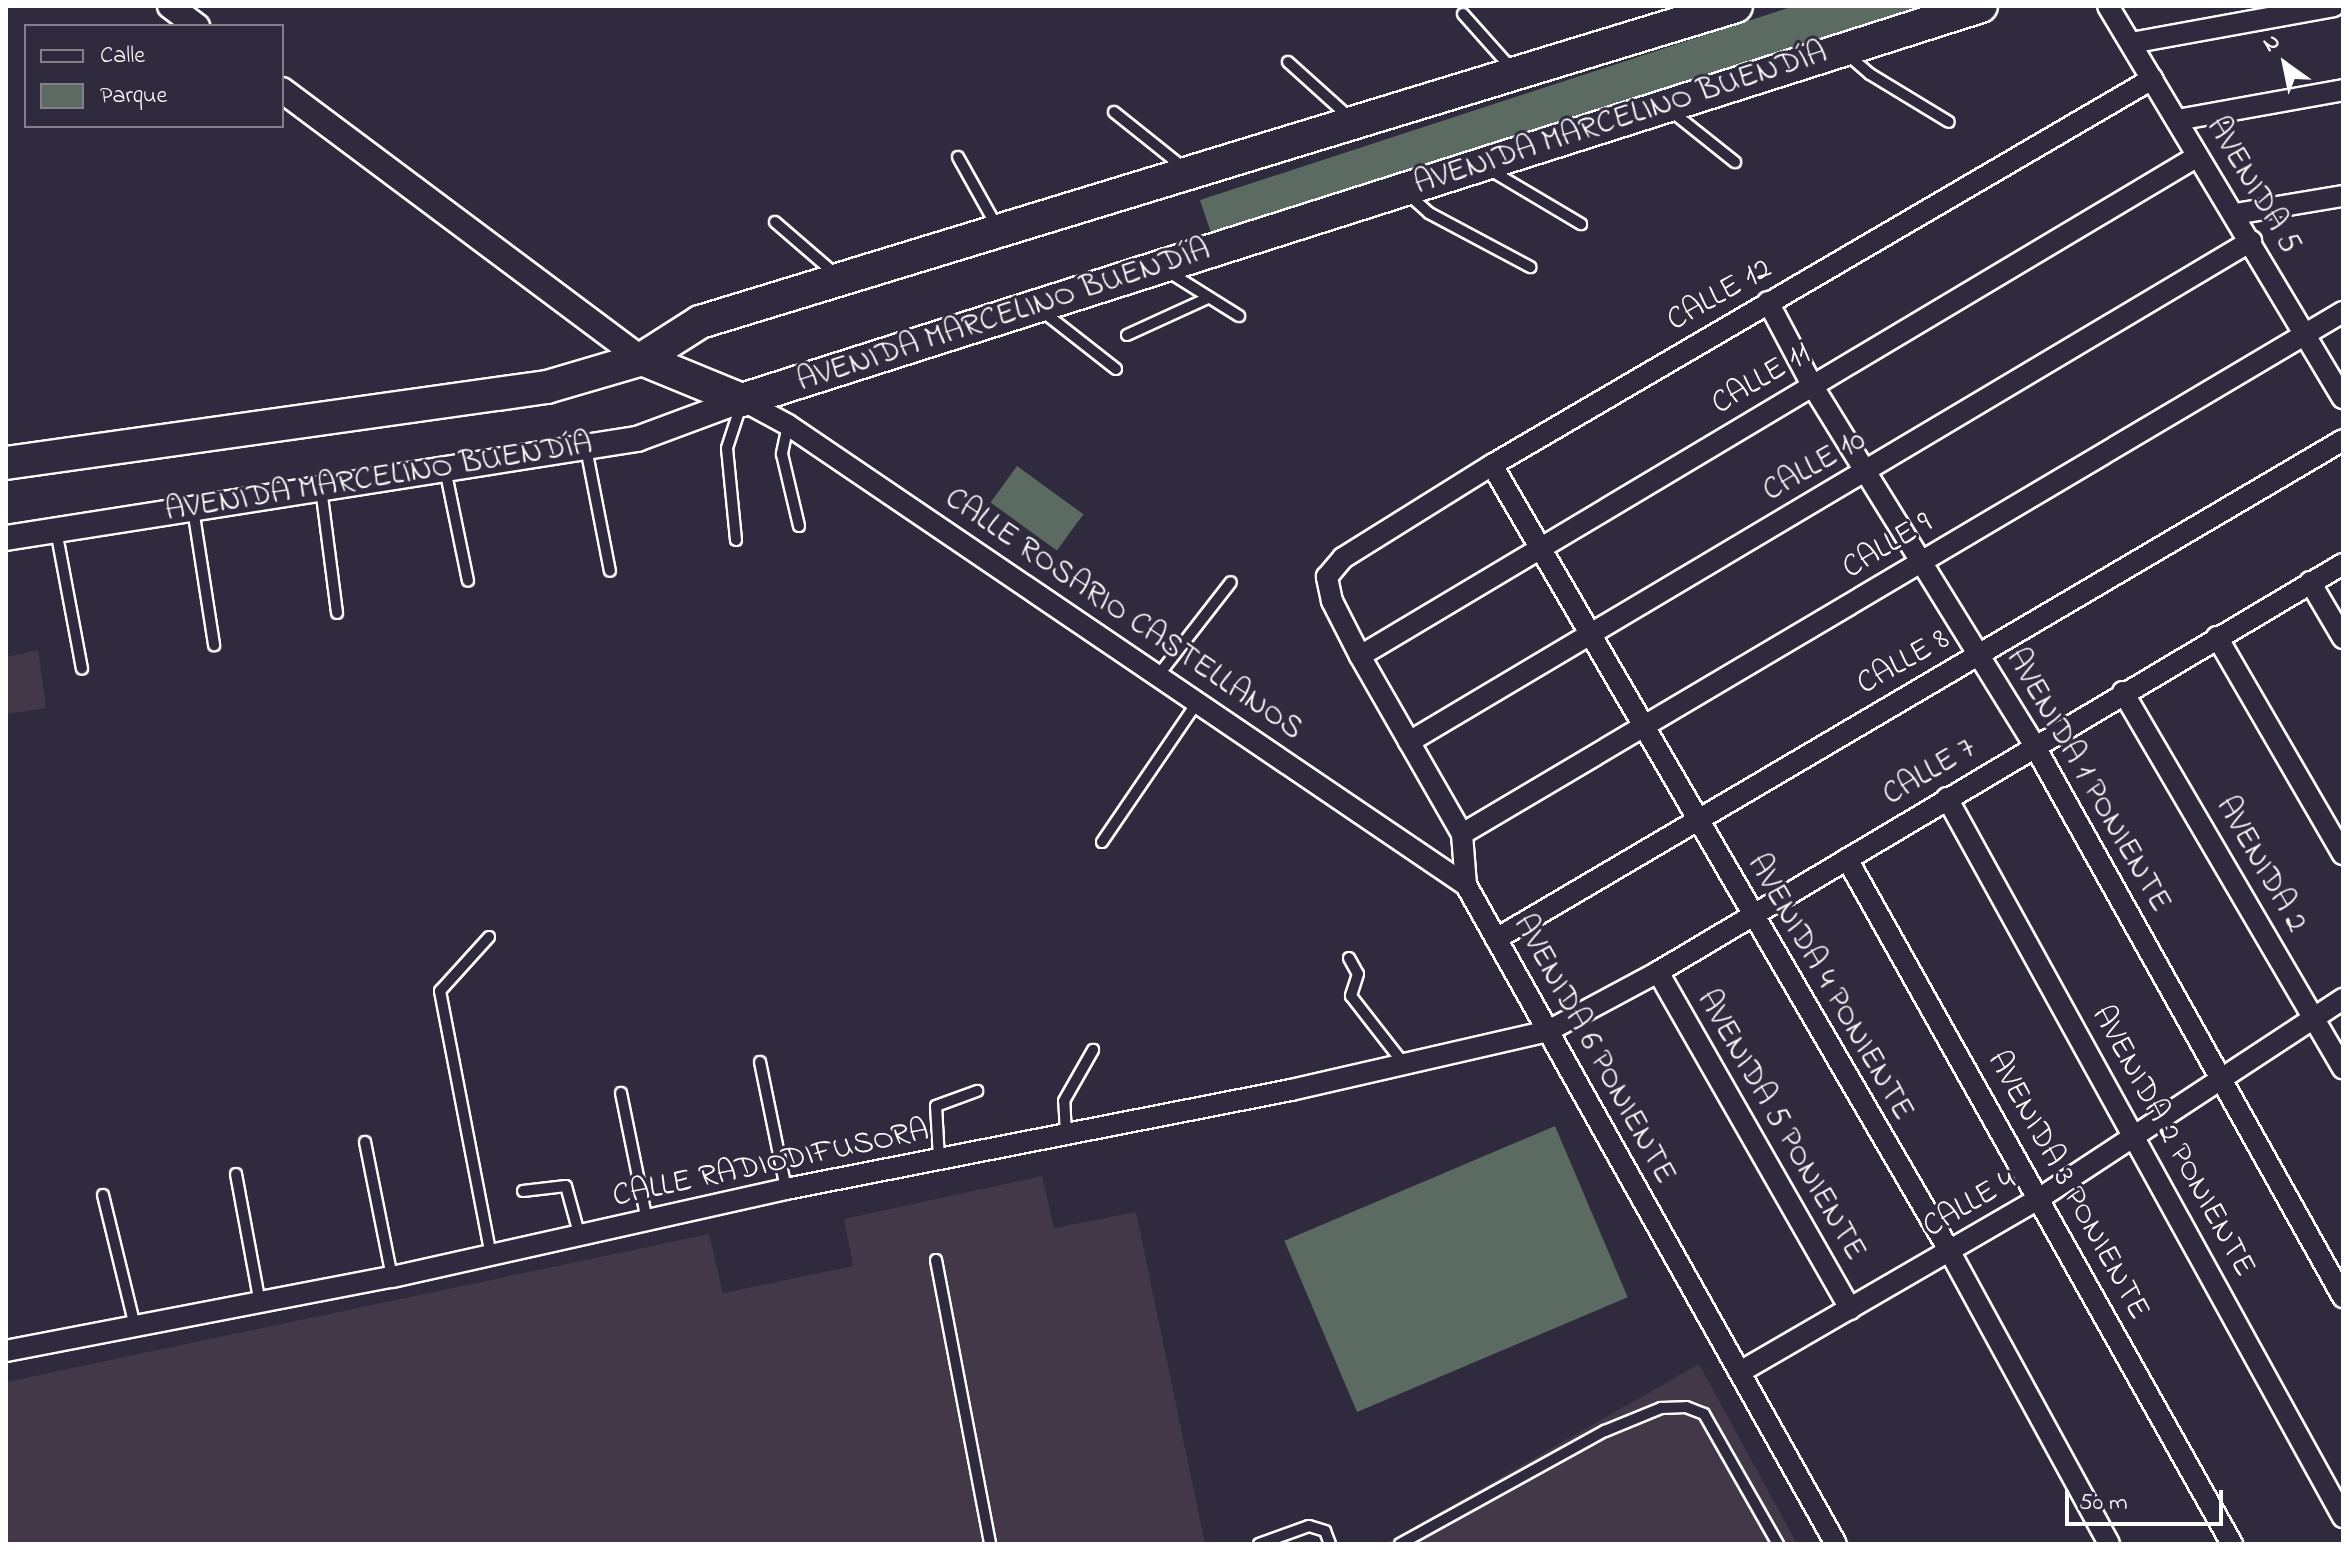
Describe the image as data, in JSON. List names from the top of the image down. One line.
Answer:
{"streets":{"main road":["AVENIDA MARCELINO BUENDÍA"],"street":["AVENIDA 5","CALLE 12","CALLE 11","CALLE 10","CALLE 9","CALLE ROSARIO CASTELLANOS","CALLE 8","CALLE 7","AVENIDA 1 PONIENTE","AVENIDA 2","AVENIDA 4 PONIENTE","AVENIDA 6 PONIENTE","AVENIDA 5 PONIENTE","AVENIDA 2 PONIENTE","CALLE RADIODIFUSORA","AVENIDA 3 PONIENTE","CALLE 4"]},"crossings":[["AVENIDA MARCELINO BUENDÍA","CALLE ROSARIO CASTELLANOS"],["AVENIDA 5","CALLE 12"],["AVENIDA 5","CALLE 11"],["AVENIDA 5","CALLE 10"],["AVENIDA 5","CALLE 9"],["CALLE 12","AVENIDA 1 PONIENTE"],["CALLE 12","AVENIDA 4 PONIENTE"],["CALLE 12","AVENIDA 6 PONIENTE"],["CALLE 11","AVENIDA 1 PONIENTE"],["CALLE 11","AVENIDA 4 PONIENTE"],["CALLE 11","AVENIDA 6 PONIENTE"],["CALLE 10","AVENIDA 1 PONIENTE"],["CALLE 10","AVENIDA 4 PONIENTE"],["CALLE 10","AVENIDA 6 PONIENTE"],["CALLE 9","AVENIDA 1 PONIENTE"],["CALLE 9","AVENIDA 4 PONIENTE"],["CALLE 9","AVENIDA 6 PONIENTE"],["CALLE ROSARIO CASTELLANOS","AVENIDA 6 PONIENTE"],["CALLE 8","AVENIDA 1 PONIENTE"],["CALLE 8","AVENIDA 4 PONIENTE"],["CALLE 8","AVENIDA 6 PONIENTE"],["CALLE 7","AVENIDA 1 PONIENTE"],["CALLE 7","AVENIDA 2"],["CALLE 7","AVENIDA 4 PONIENTE"],["CALLE 7","AVENIDA 6 PONIENTE"],["CALLE 7","AVENIDA 5 PONIENTE"],["CALLE 7","AVENIDA 2 PONIENTE"],["CALLE 7","CALLE RADIODIFUSORA"],["CALLE 7","AVENIDA 3 PONIENTE"],["AVENIDA 1 PONIENTE","CALLE 4"],["AVENIDA 2","CALLE 4"],["AVENIDA 4 PONIENTE","CALLE 4"],["AVENIDA 6 PONIENTE","CALLE RADIODIFUSORA"],["AVENIDA 6 PONIENTE","CALLE 4"],["AVENIDA 5 PONIENTE","CALLE 4"],["AVENIDA 2 PONIENTE","CALLE 4"],["AVENIDA 3 PONIENTE","CALLE 4"]],"legend":["Calle","Parque"],"scale_bar":"50 m","north":"top left"}
